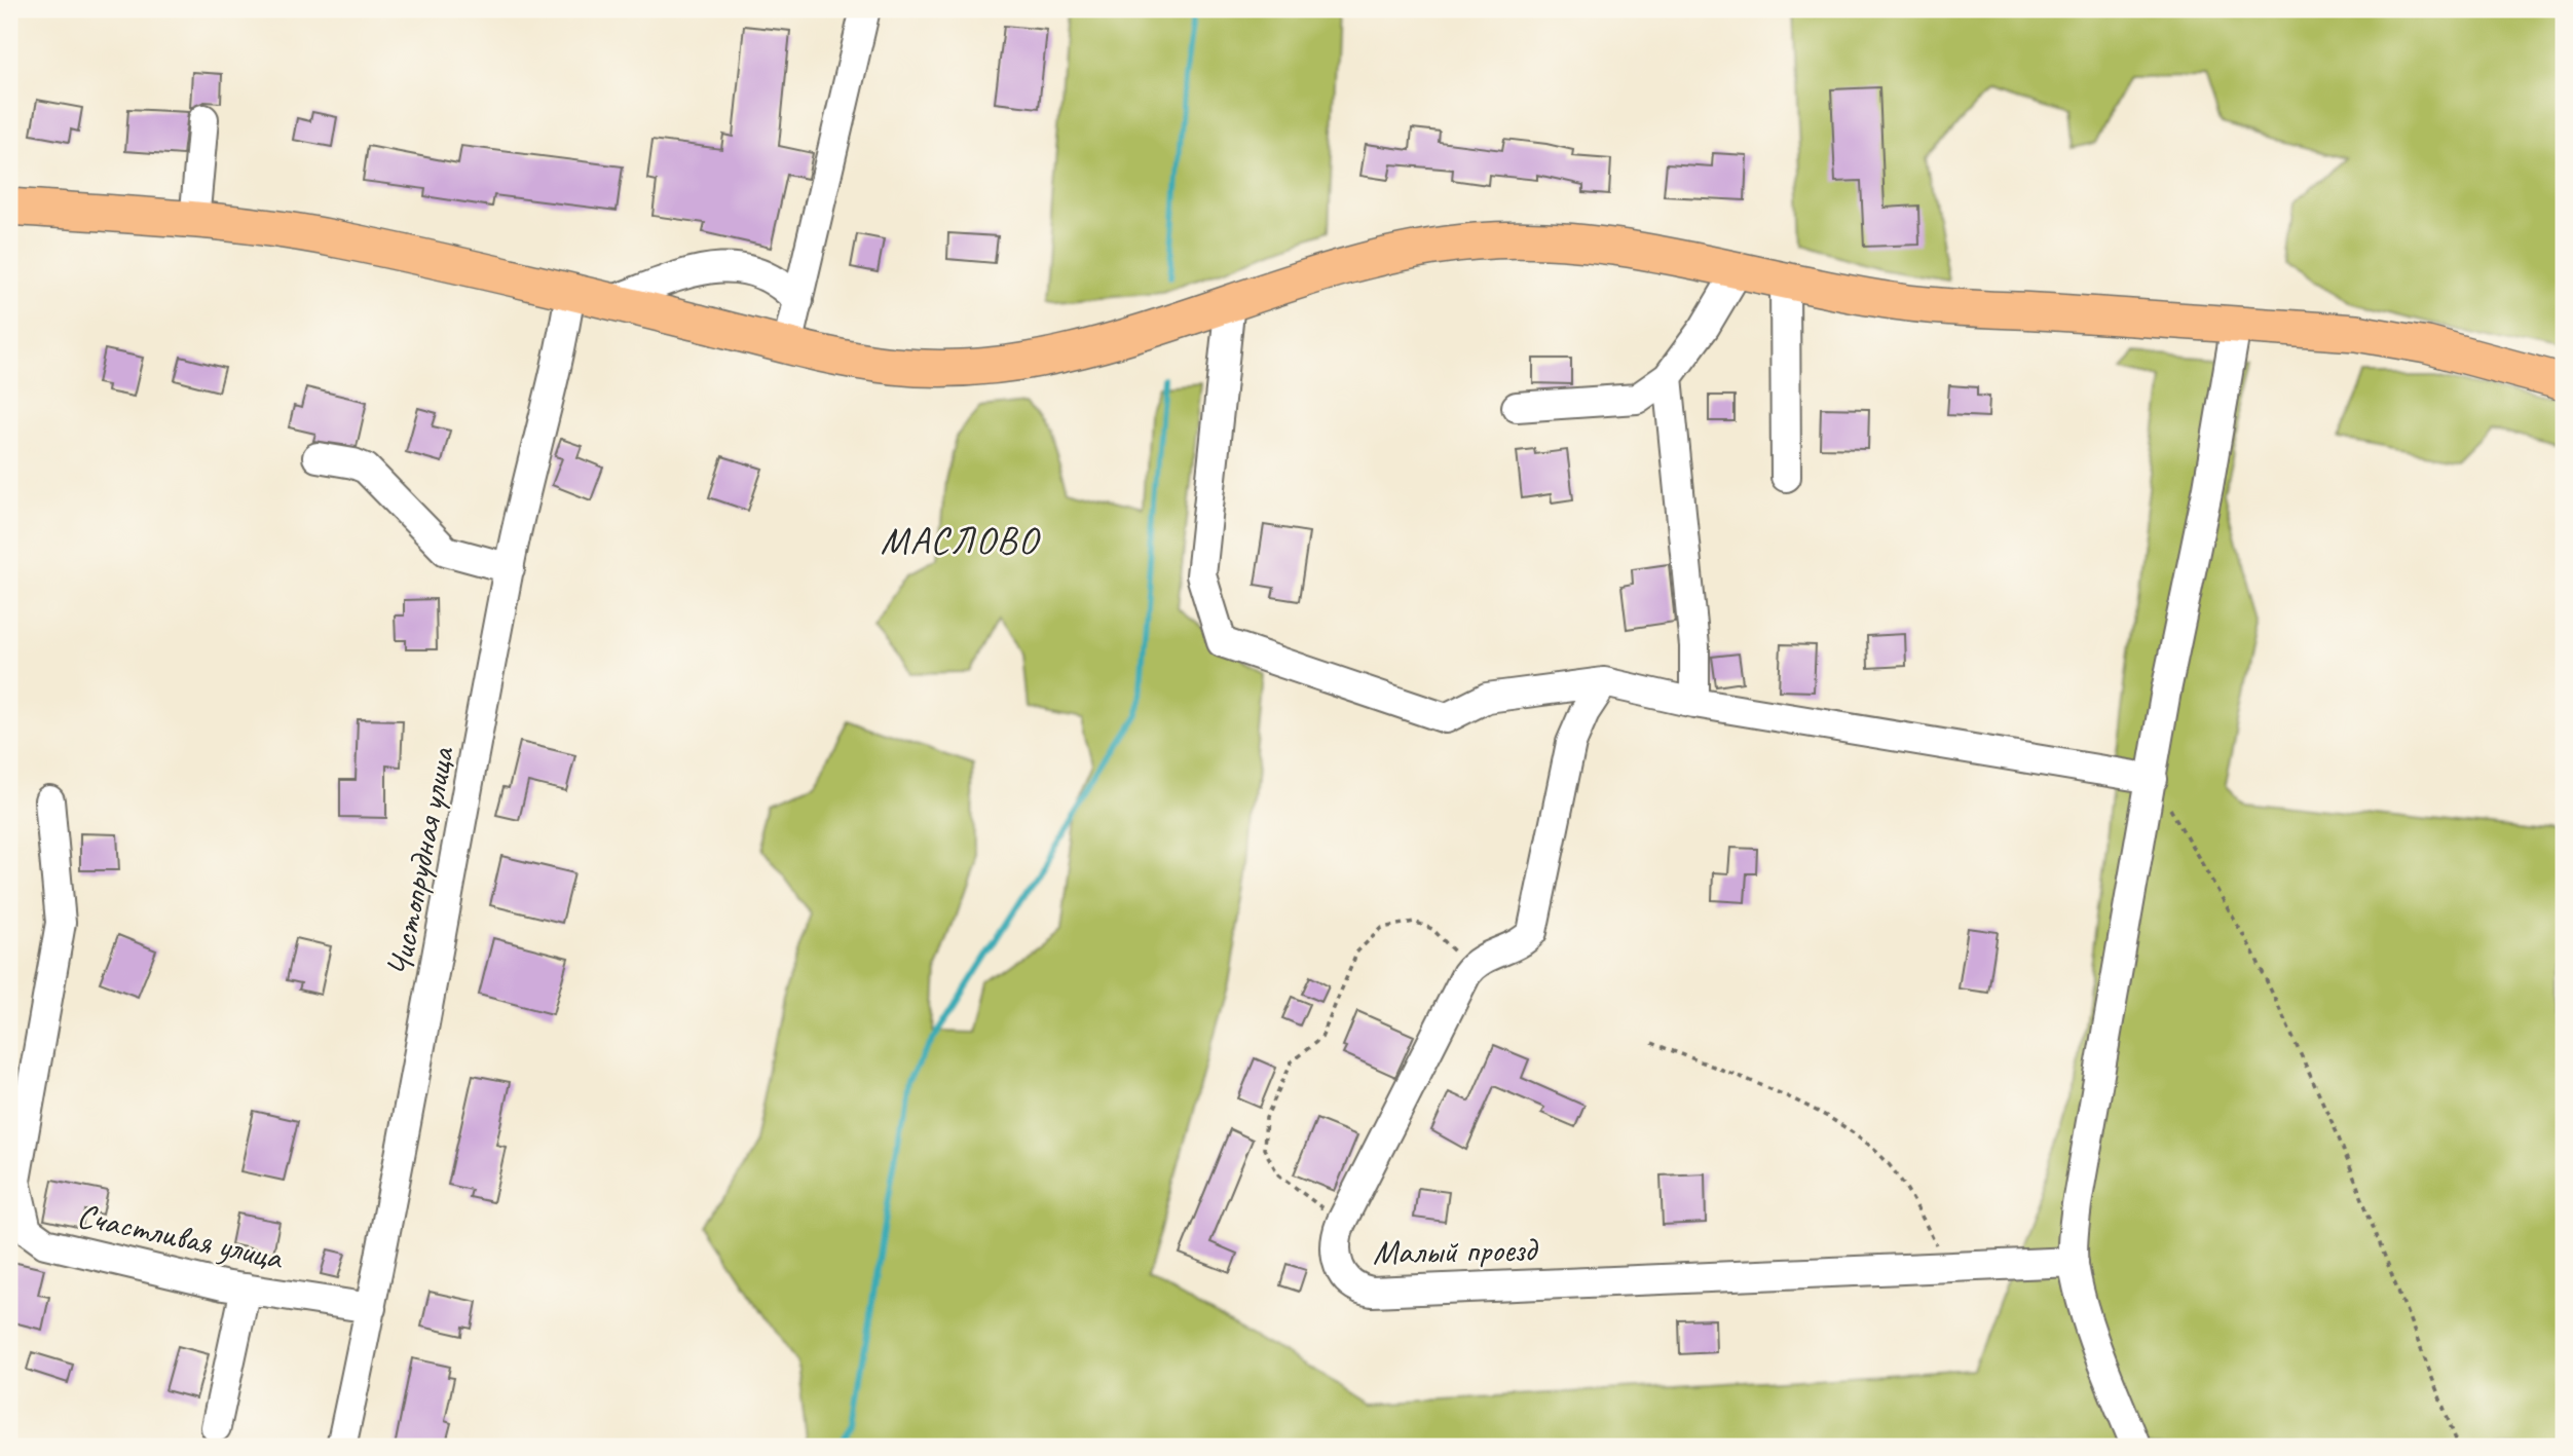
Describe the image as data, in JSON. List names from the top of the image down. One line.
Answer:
{"streets":{"street":["Чистопрудная улица","Счастливая улица","Малый проезд"]},"crossings":[["Чистопрудная улица","Счастливая улица"]],"districts":["МАСЛОВО"]}
